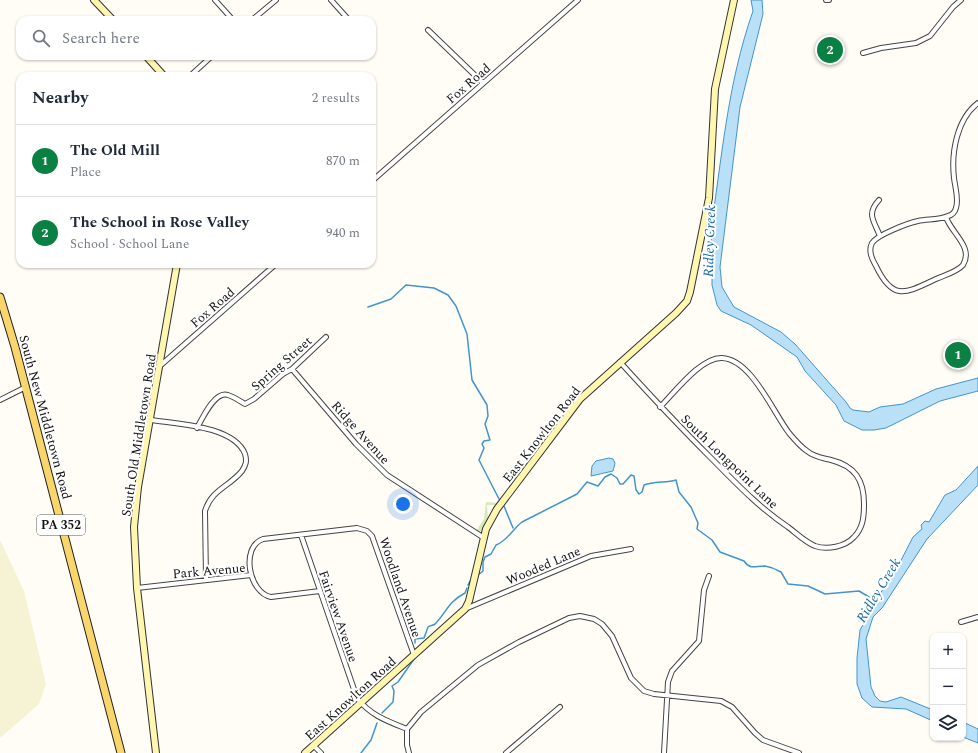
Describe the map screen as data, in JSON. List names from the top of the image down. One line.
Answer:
{"streets":{"main road":["South New Middletown Road","East Knowlton Road","South Old Middletown Road","PA 352"],"street":["Fox Road","Spring Street","Ridge Avenue","South Longpoint Lane","Wooded Lane","Park Avenue","Woodland Avenue","Fairview Avenue"]},"crossings":[["Fox Road","South Old Middletown Road"],["Spring Street","Ridge Avenue"],["Ridge Avenue","East Knowlton Road"],["East Knowlton Road","South Longpoint Lane"],["East Knowlton Road","Wooded Lane"],["East Knowlton Road","Woodland Avenue"],["East Knowlton Road","Fairview Avenue"],["South Old Middletown Road","Park Avenue"],["Park Avenue","Woodland Avenue"],["Park Avenue","Fairview Avenue"],["Woodland Avenue","Fairview Avenue"]],"water":["Ridley Creek"],"page":{"search":"Search here","pins":["2","1"],"heading":["Nearby","2 results"],"list":[{"mark":"1","name":"The Old Mill","note":"Place","value":"870 m"},{"mark":"2","name":"The School in Rose Valley","note":"School · School Lane","value":"940 m"}],"map_buttons":["+","−"]}}
